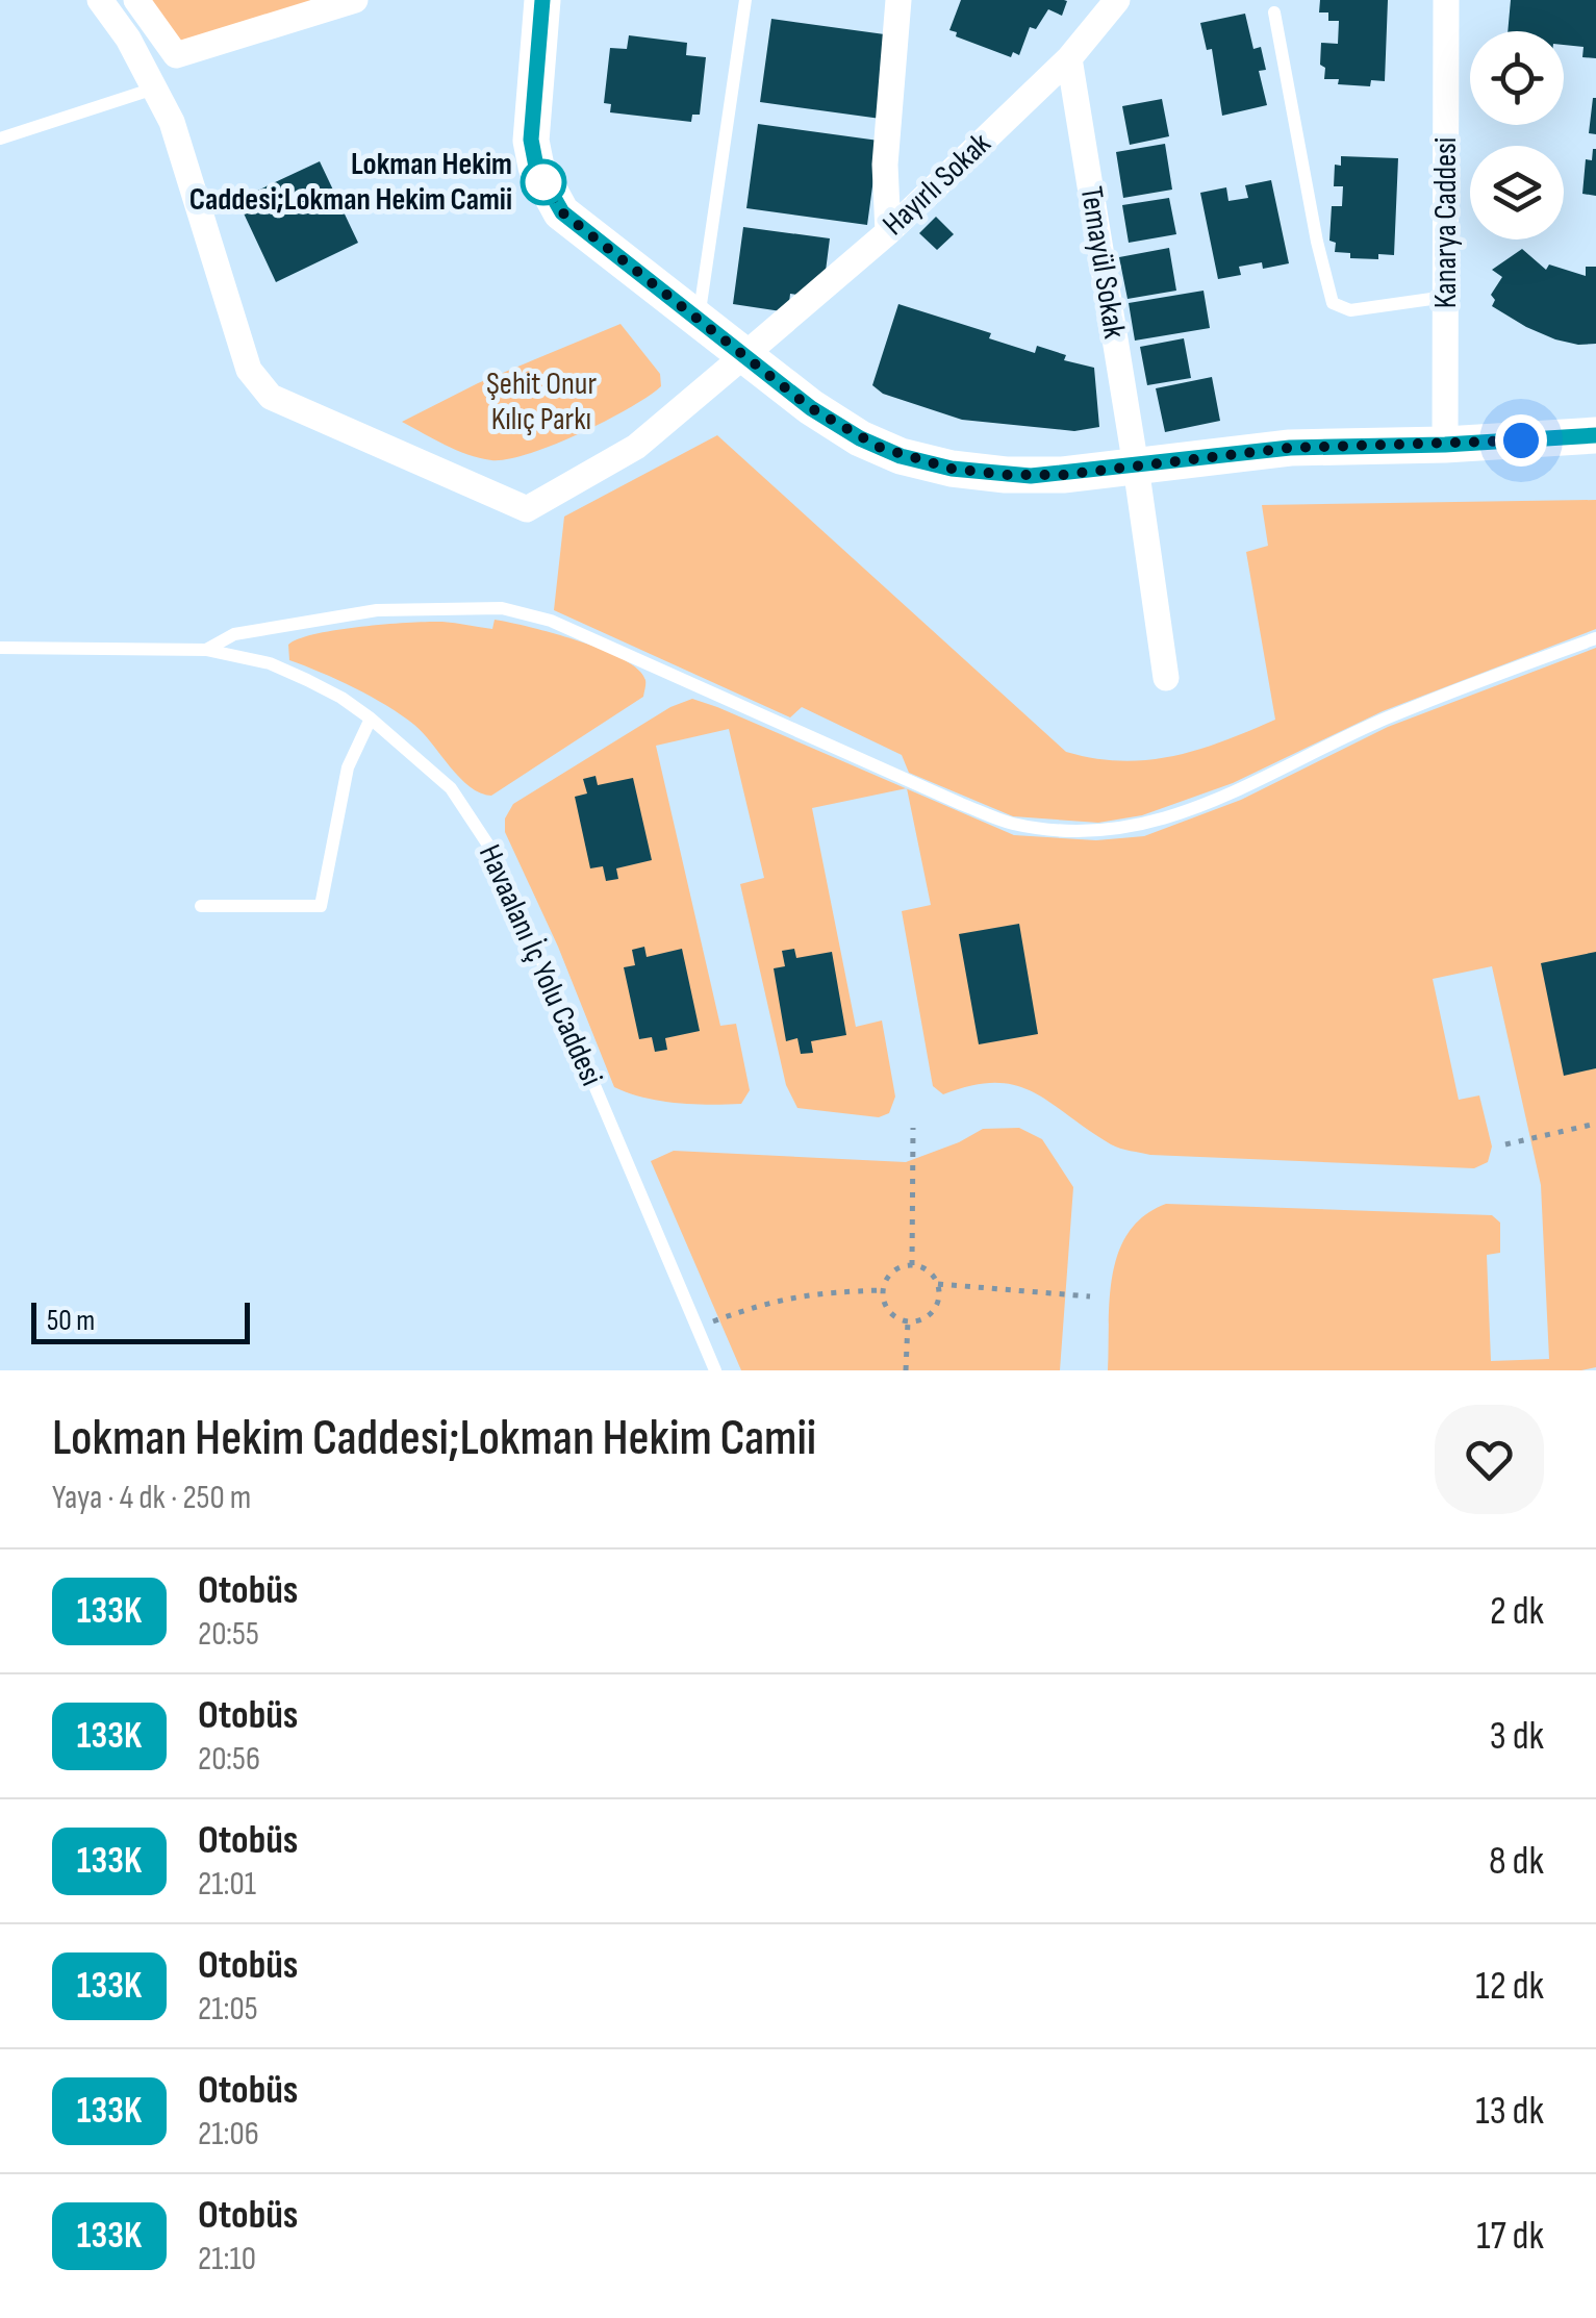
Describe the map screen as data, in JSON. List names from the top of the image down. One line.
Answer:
{"streets":{"street":["Hayırlı Sokak","Kanarya Caddesi","Temayül Sokak"],"lane":["Havaalanı İç Yolu Caddesi"]},"crossings":[["Hayırlı Sokak","Temayül Sokak"]],"parks":["Şehit Onur Kılıç Parkı"],"places":["Lokman Hekim Caddesi;Lokman Hekim Camii"],"lines":["bus line 133K"],"scale_bar":"50 m","page":{"scale":"50 m","heading":["Lokman Hekim Caddesi;Lokman Hekim Camii","Yaya · 4 dk · 250 m"],"list":[{"mark":"133K","name":"Otobüs","note":"20:55","value":"2 dk"},{"mark":"133K","name":"Otobüs","note":"20:56","value":"3 dk"},{"mark":"133K","name":"Otobüs","note":"21:01","value":"8 dk"},{"mark":"133K","name":"Otobüs","note":"21:05","value":"12 dk"},{"mark":"133K","name":"Otobüs","note":"21:06","value":"13 dk"},{"mark":"133K","name":"Otobüs","note":"21:10","value":"17 dk"}]}}
